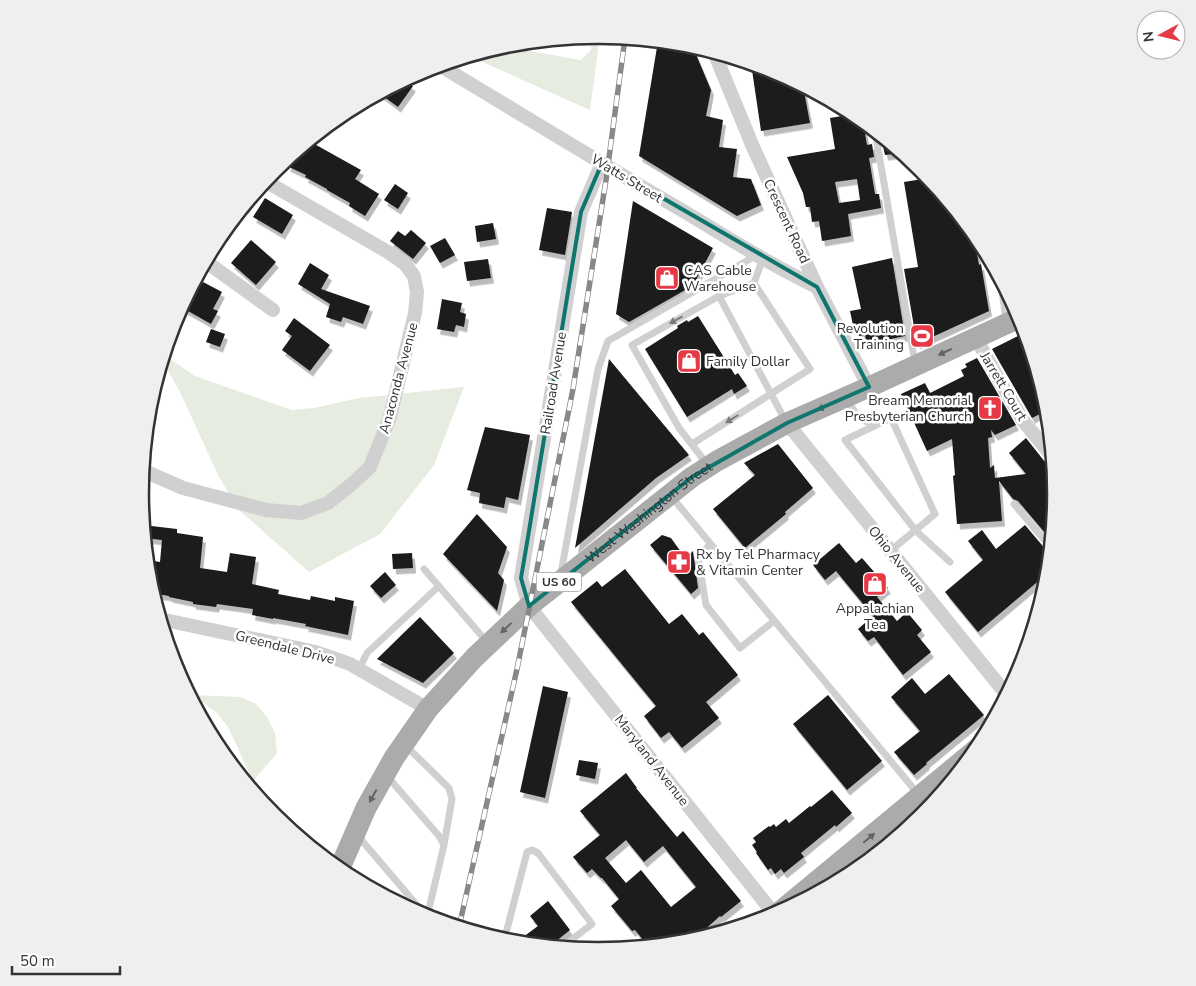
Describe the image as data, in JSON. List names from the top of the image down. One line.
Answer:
{"streets":{"main road":["West Washington Street","US 60"],"street":["Watts Street","Crescent Road","Anaconda Avenue","Railroad Avenue","Jarrett Court","Ohio Avenue","Greendale Drive","Maryland Avenue"]},"crossings":[["Watts Street","Crescent Road"],["Watts Street","Railroad Avenue"],["Crescent Road","West Washington Street"],["Railroad Avenue","West Washington Street"],["Railroad Avenue","Maryland Avenue"],["Jarrett Court","West Washington Street"],["West Washington Street","Ohio Avenue"],["West Washington Street","Greendale Drive"],["West Washington Street","Maryland Avenue"]],"places":{"shop":["CAS Cable Warehouse","Family Dollar","Appalachian Tea"],"sports":["Revolution Training"],"church":["Bream Memorial Presbyterian Church"],"pharmacy":["Rx by Tel Pharmacy & Vitamin Center"]},"scale_bar":"50 m","north":"left"}
